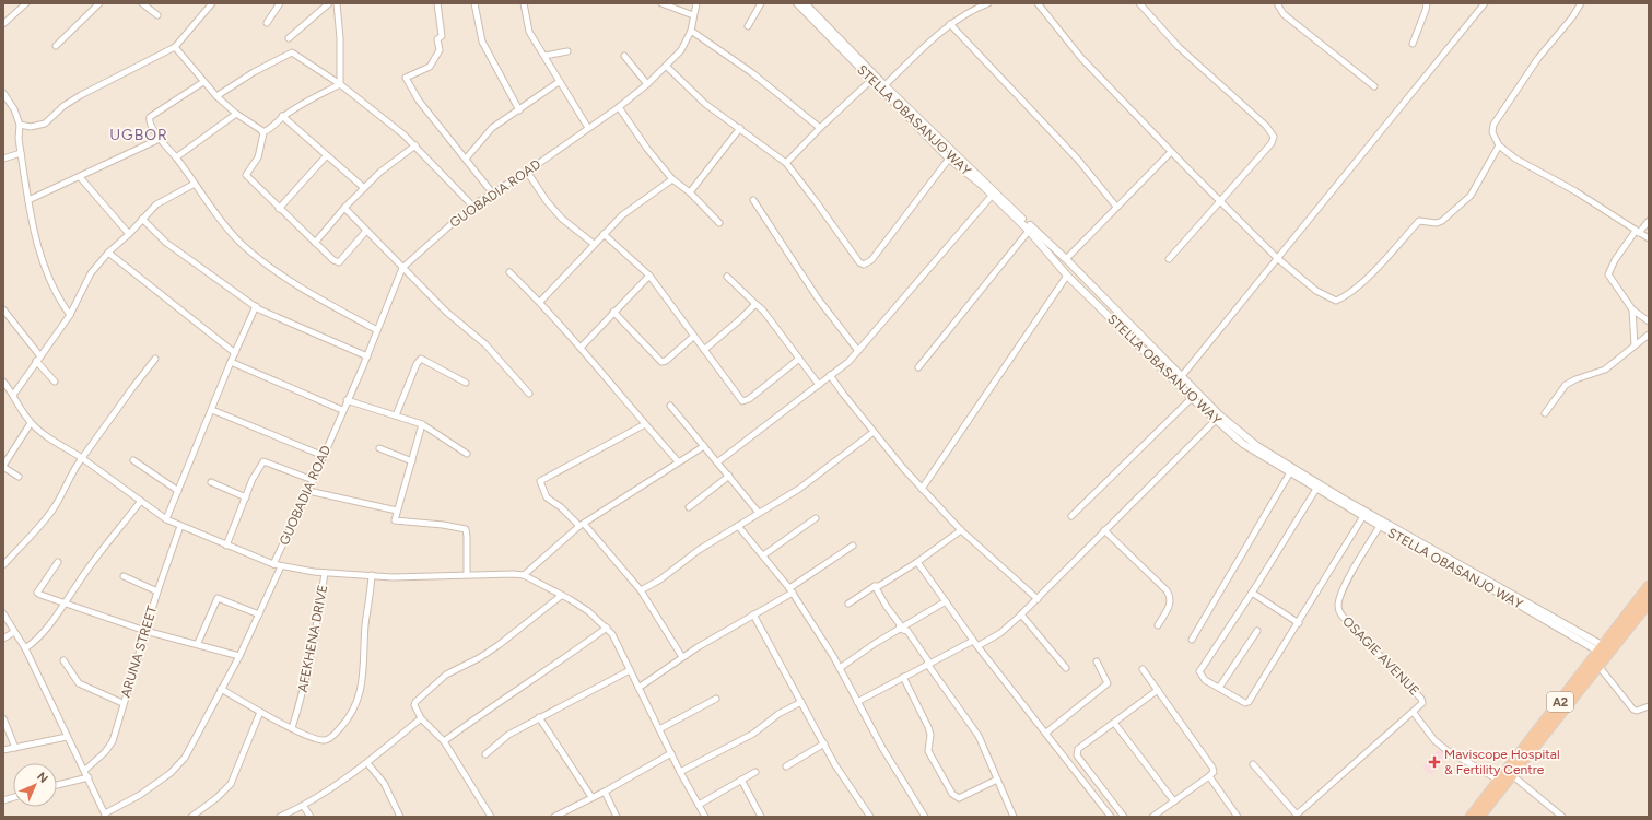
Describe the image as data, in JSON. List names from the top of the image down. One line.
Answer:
{"streets":{"highway":["A2"],"street":["STELLA OBASANJO WAY","GUOBADIA ROAD","AFEKHENA DRIVE","ARUNA STREET","OSAGIE AVENUE"]},"crossings":[["STELLA OBASANJO WAY","OSAGIE AVENUE"],["STELLA OBASANJO WAY","A2"]],"districts":["UGBOR"],"places":{"health":["Maviscope Hospital & Fertility Centre"]},"north":"top right"}
